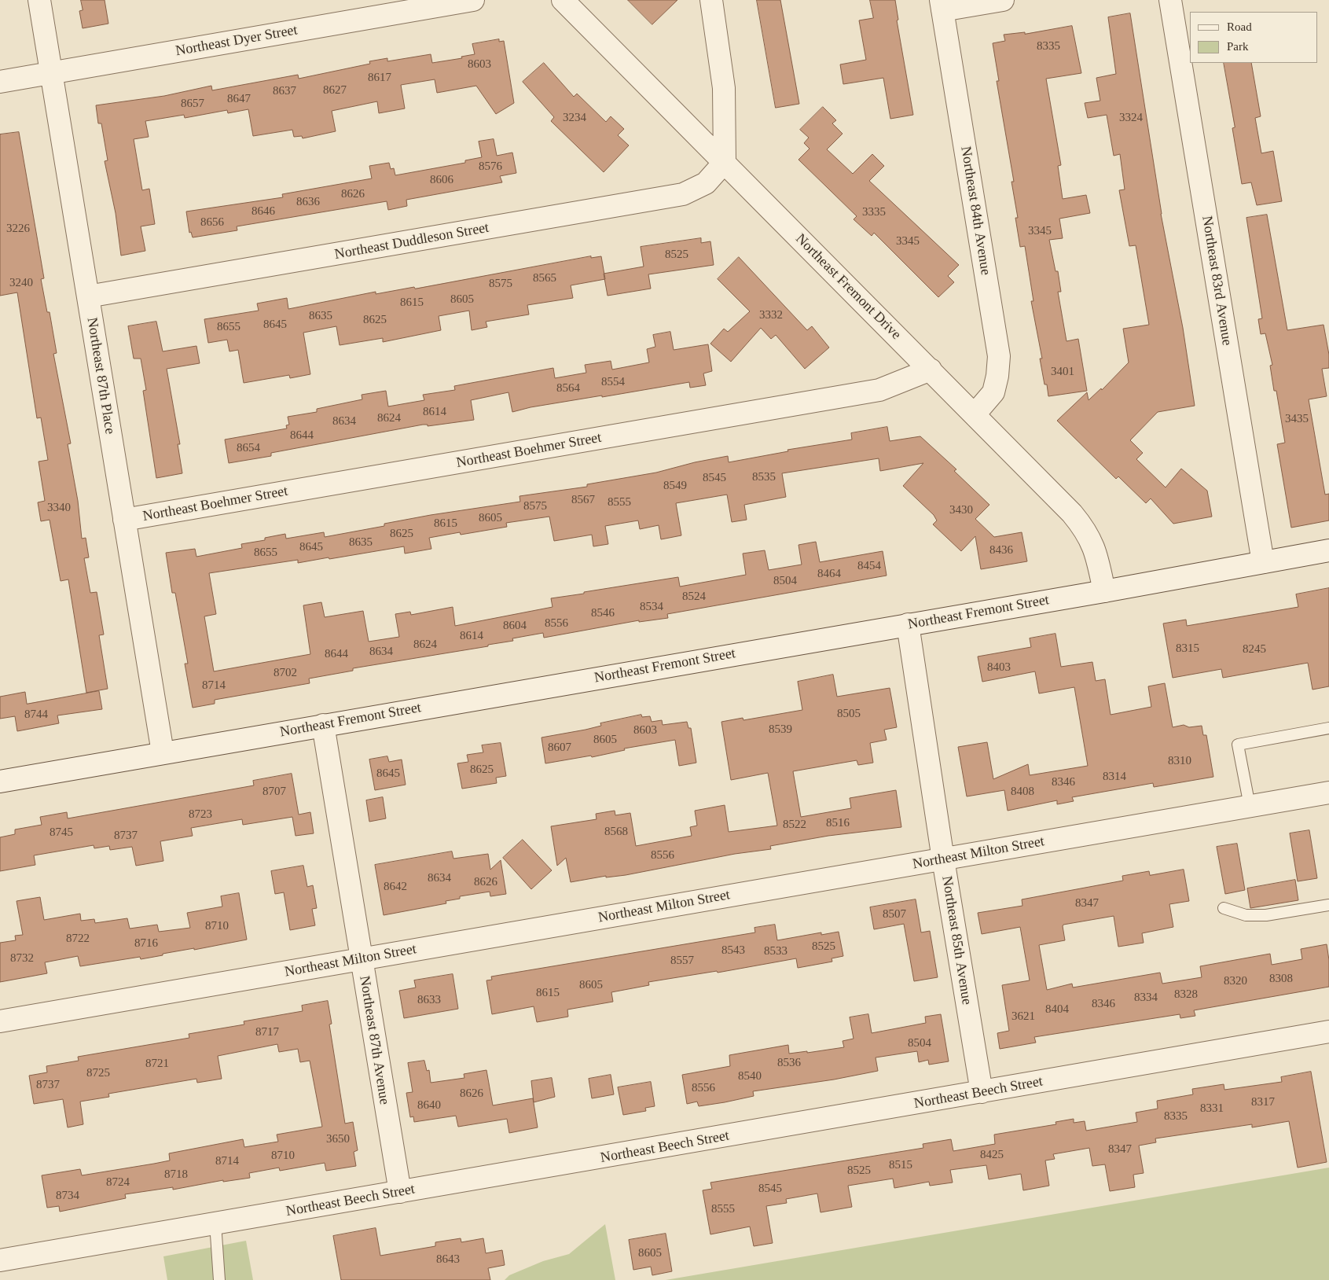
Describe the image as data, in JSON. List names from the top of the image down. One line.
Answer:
{"streets":{"street":["Northeast Dyer Street","Northeast 84th Avenue","Northeast Duddleson Street","Northeast 83rd Avenue","Northeast Fremont Drive","Northeast 87th Place","Northeast Boehmer Street","Northeast Fremont Street","Northeast Milton Street","Northeast 85th Avenue","Northeast 87th Avenue","Northeast Beech Street"]},"crossings":[["Northeast Dyer Street","Northeast 87th Place"],["Northeast 84th Avenue","Northeast Fremont Drive"],["Northeast Duddleson Street","Northeast Fremont Drive"],["Northeast Duddleson Street","Northeast 87th Place"],["Northeast 83rd Avenue","Northeast Fremont Street"],["Northeast Fremont Drive","Northeast Boehmer Street"],["Northeast Fremont Drive","Northeast Fremont Street"],["Northeast 87th Place","Northeast Boehmer Street"],["Northeast 87th Place","Northeast Fremont Street"],["Northeast Fremont Street","Northeast 85th Avenue"],["Northeast Fremont Street","Northeast 87th Avenue"],["Northeast Milton Street","Northeast 85th Avenue"],["Northeast Milton Street","Northeast 87th Avenue"],["Northeast 85th Avenue","Northeast Beech Street"],["Northeast 87th Avenue","Northeast Beech Street"]],"house_numbers":["8335","8603","8617","8627","8637","8647","8657","3234","3324","8576","8606","8626","8636","8646","3335","8656","3226","3345","3345","8525","8565","3240","8575","8605","8615","3332","8635","8625","8645","8655","3401","8554","8564","8614","8624","3435","8634","8644","8654","8535","8545","8549","8567","8555","8575","3340","3430","8605","8615","8625","8635","8645","8436","8655","8454","8464","8504","8524","8534","8546","8556","8604","8614","8624","8315","8245","8634","8644","8403","8702","8714","8505","8744","8539","8603","8605","8607","8310","8625","8645","8314","8346","8707","8408","8723","8516","8522","8568","8745","8737","8556","8634","8626","8642","8347","8507","8710","8722","8716","8525","8543","8533","8732","8557","8308","8320","8605","8615","8328","8334","8633","8346","8404","3621","8717","8504","8536","8721","8725","8540","8737","8556","8626","8317","8640","8331","8335","3650","8347","8425","8710","8714","8515","8525","8718","8724","8545","8734","8555","8605","8643"],"legend":["Road","Park"]}
